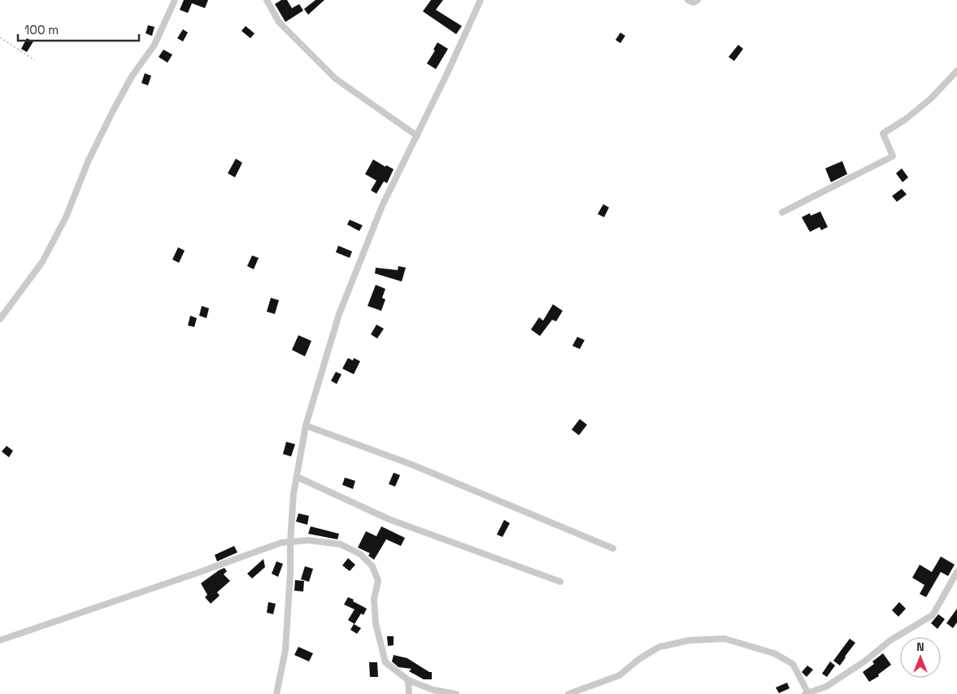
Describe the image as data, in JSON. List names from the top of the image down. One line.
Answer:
{"scale_bar":"100 m","north":"top"}
